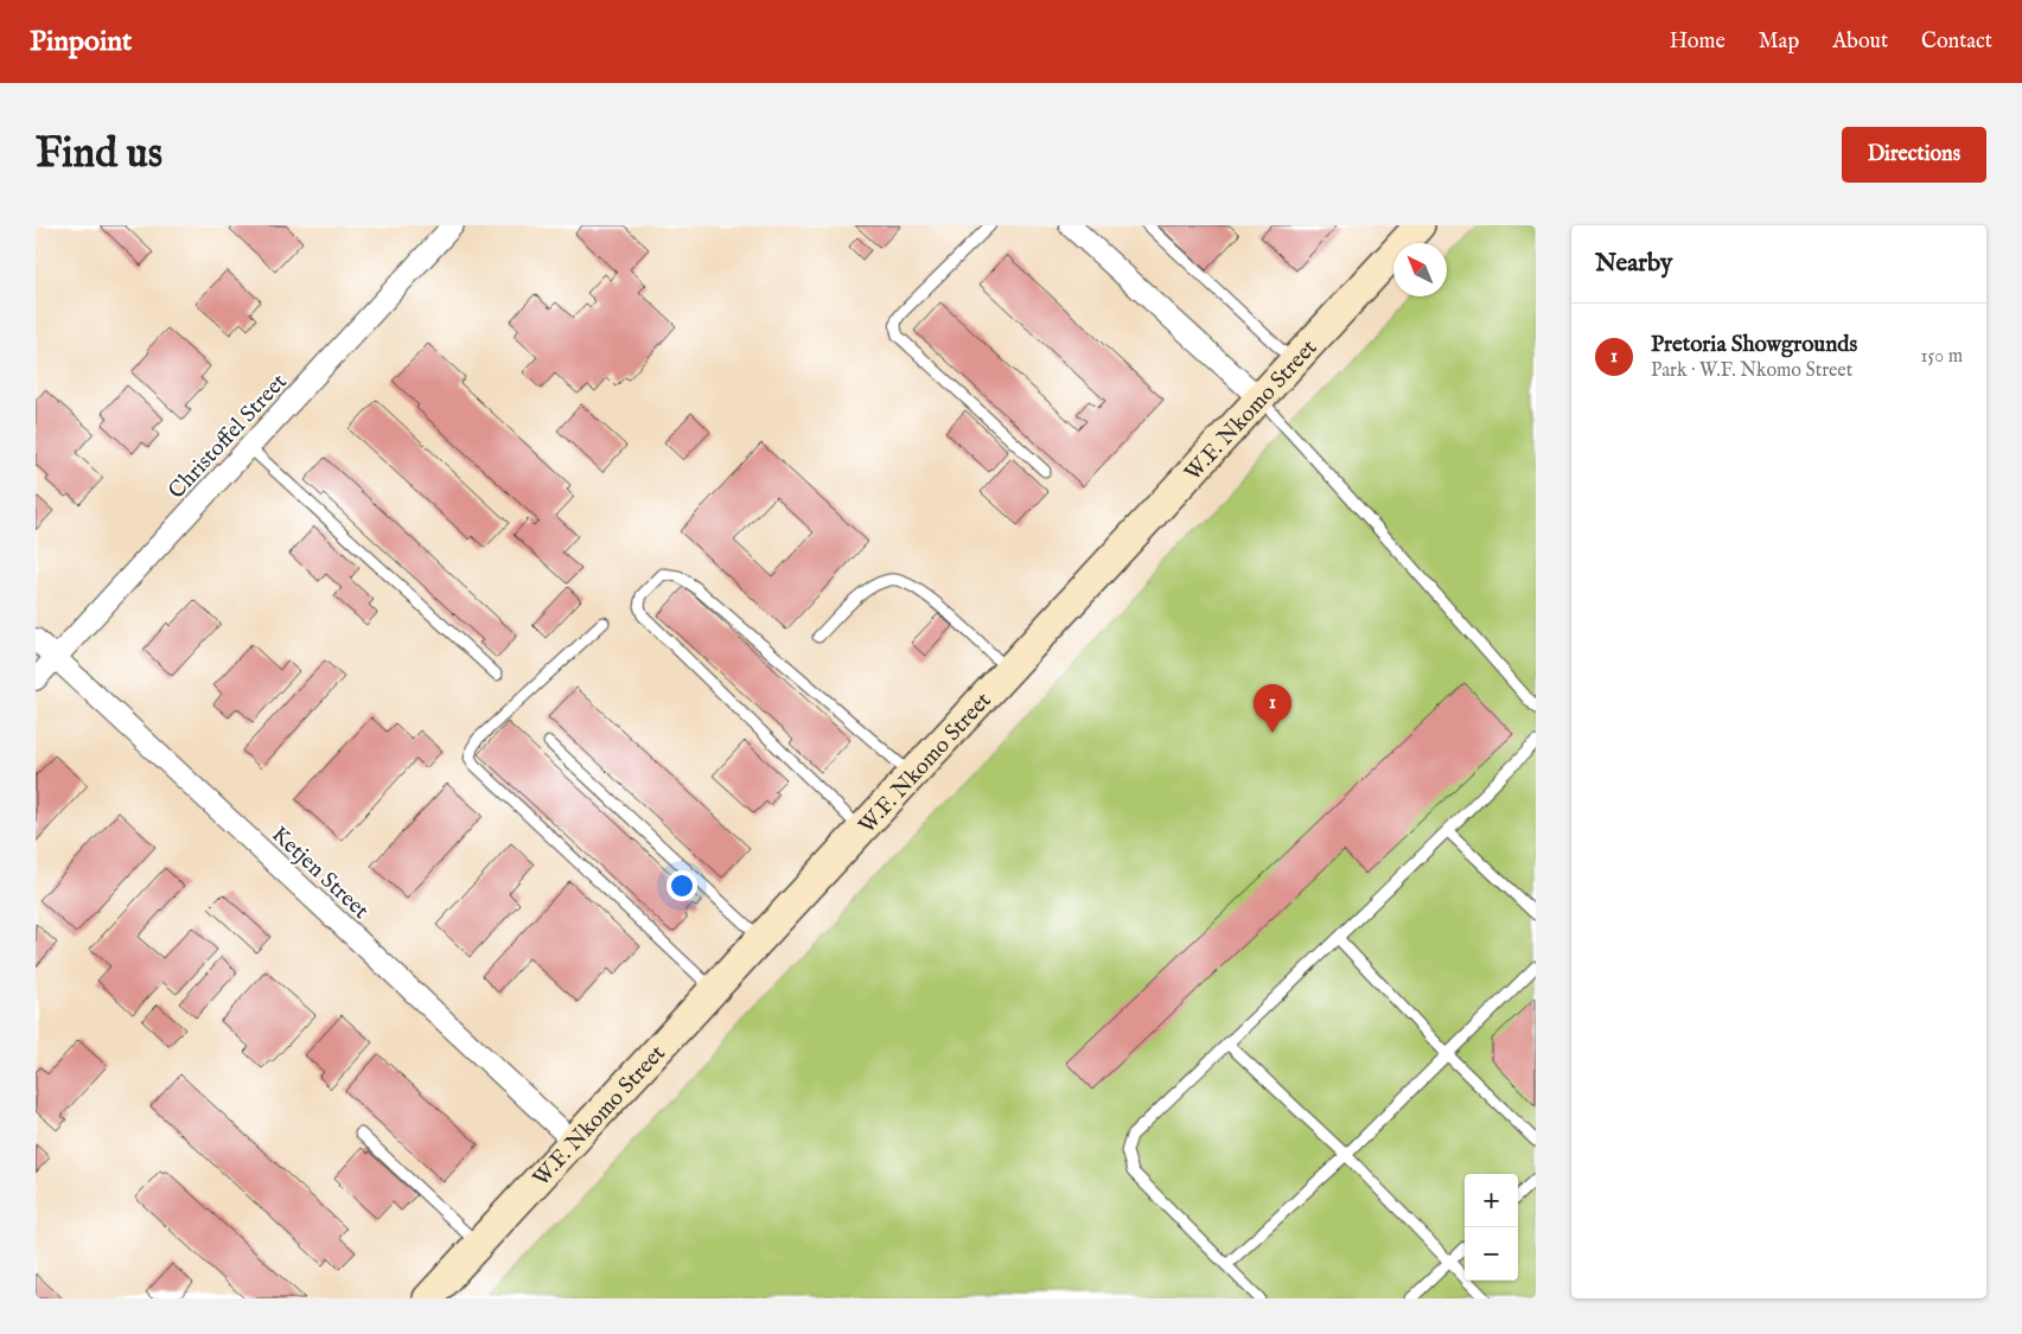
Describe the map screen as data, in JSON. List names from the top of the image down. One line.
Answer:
{"streets":{"main road":["W.F. Nkomo Street"],"street":["Christoffel Street","Ketjen Street"]},"crossings":[["W.F. Nkomo Street","Ketjen Street"],["Christoffel Street","Ketjen Street"]],"north":"top left","page":{"header":"Pinpoint","nav":["Home","Map","About","Contact"],"buttons":"Directions","title":"Find us","heading":"Nearby","list":[{"mark":"1","name":"Pretoria Showgrounds","note":"Park · W.F. Nkomo Street","value":"150 m"}],"pins":"1","map_buttons":["+","−"]}}
